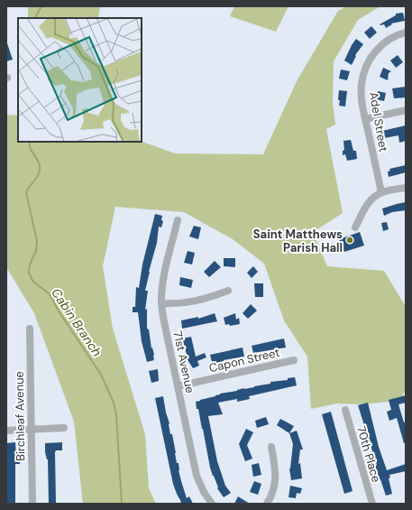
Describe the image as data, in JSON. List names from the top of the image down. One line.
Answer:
{"streets":{"street":["Adel Street","Capon Street","71st Avenue","Birchleaf Avenue","70th Place"]},"crossings":[["Capon Street","71st Avenue"]],"water":["Cabin Branch"],"places":["Saint Matthews Parish Hall"]}
